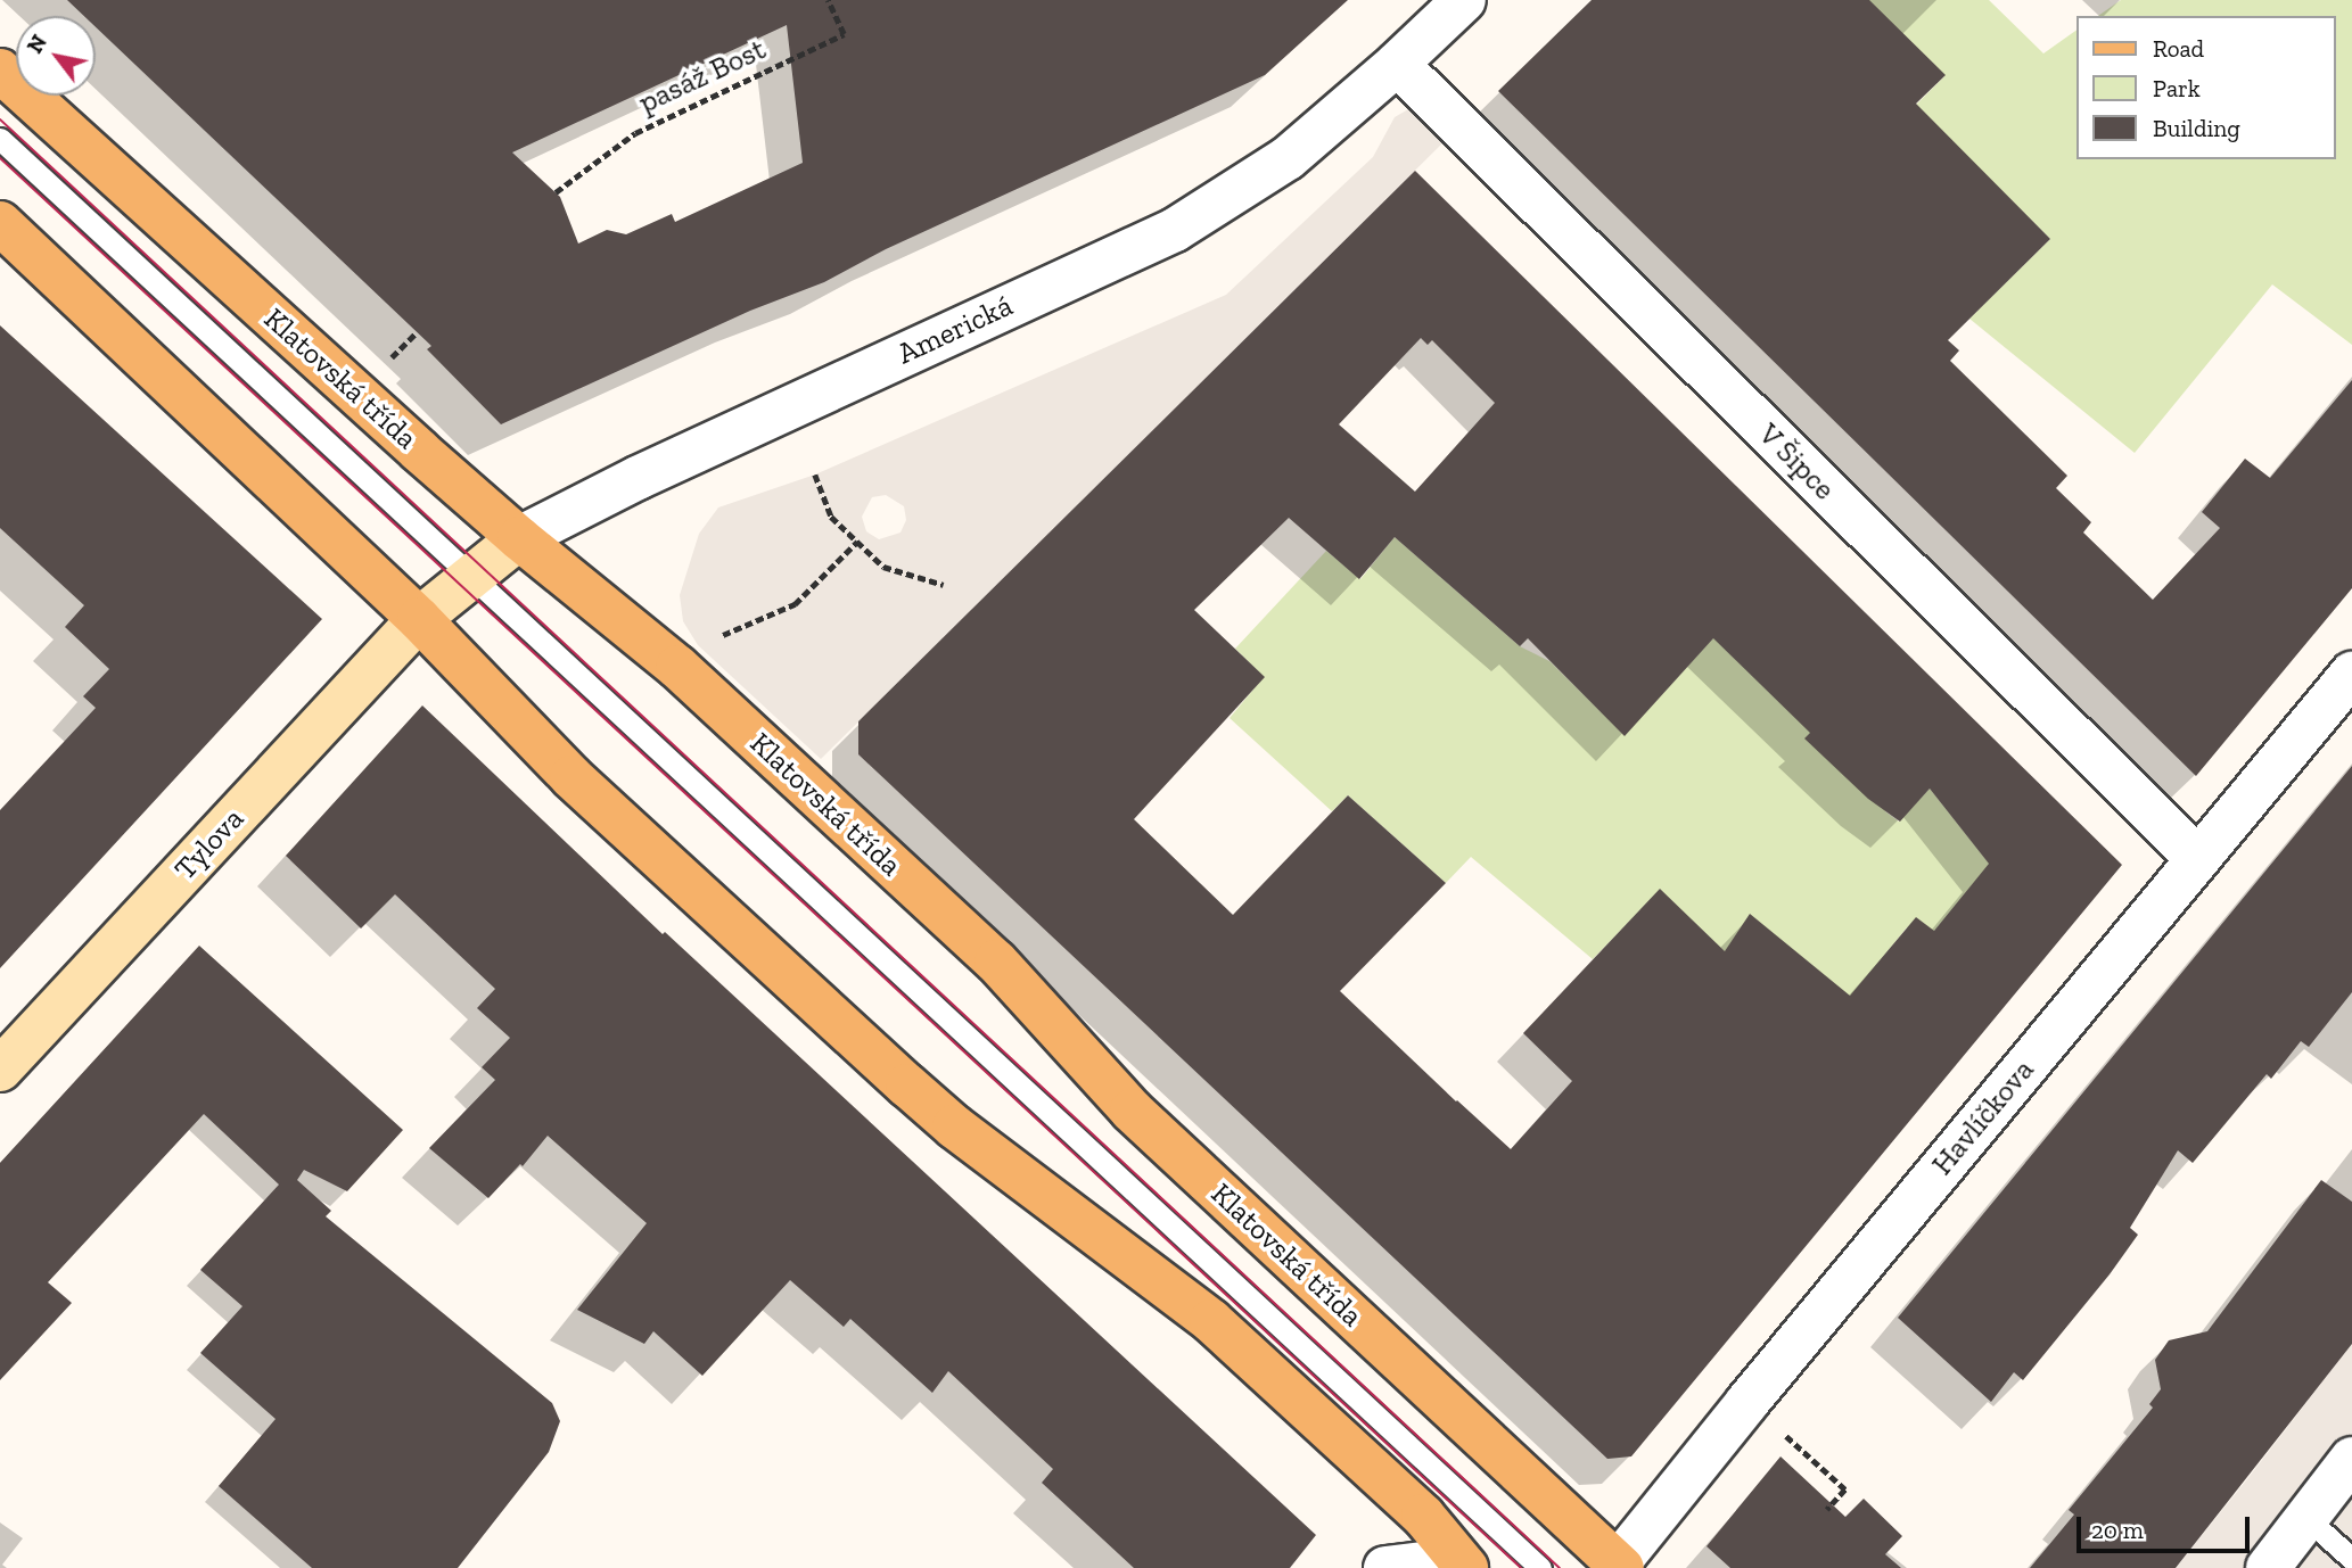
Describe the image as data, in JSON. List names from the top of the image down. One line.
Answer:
{"streets":{"main road":["Klatovská třída"],"street":["Americká","V Šipce","Tylova","Havlíčkova"],"path":["pasáž Bost"]},"crossings":[["Americká","Klatovská třída"],["Americká","V Šipce"],["Americká","Tylova"],["Klatovská třída","Havlíčkova"],["V Šipce","Havlíčkova"]],"legend":["Road","Park","Building"],"scale_bar":"20 m","north":"top left"}
